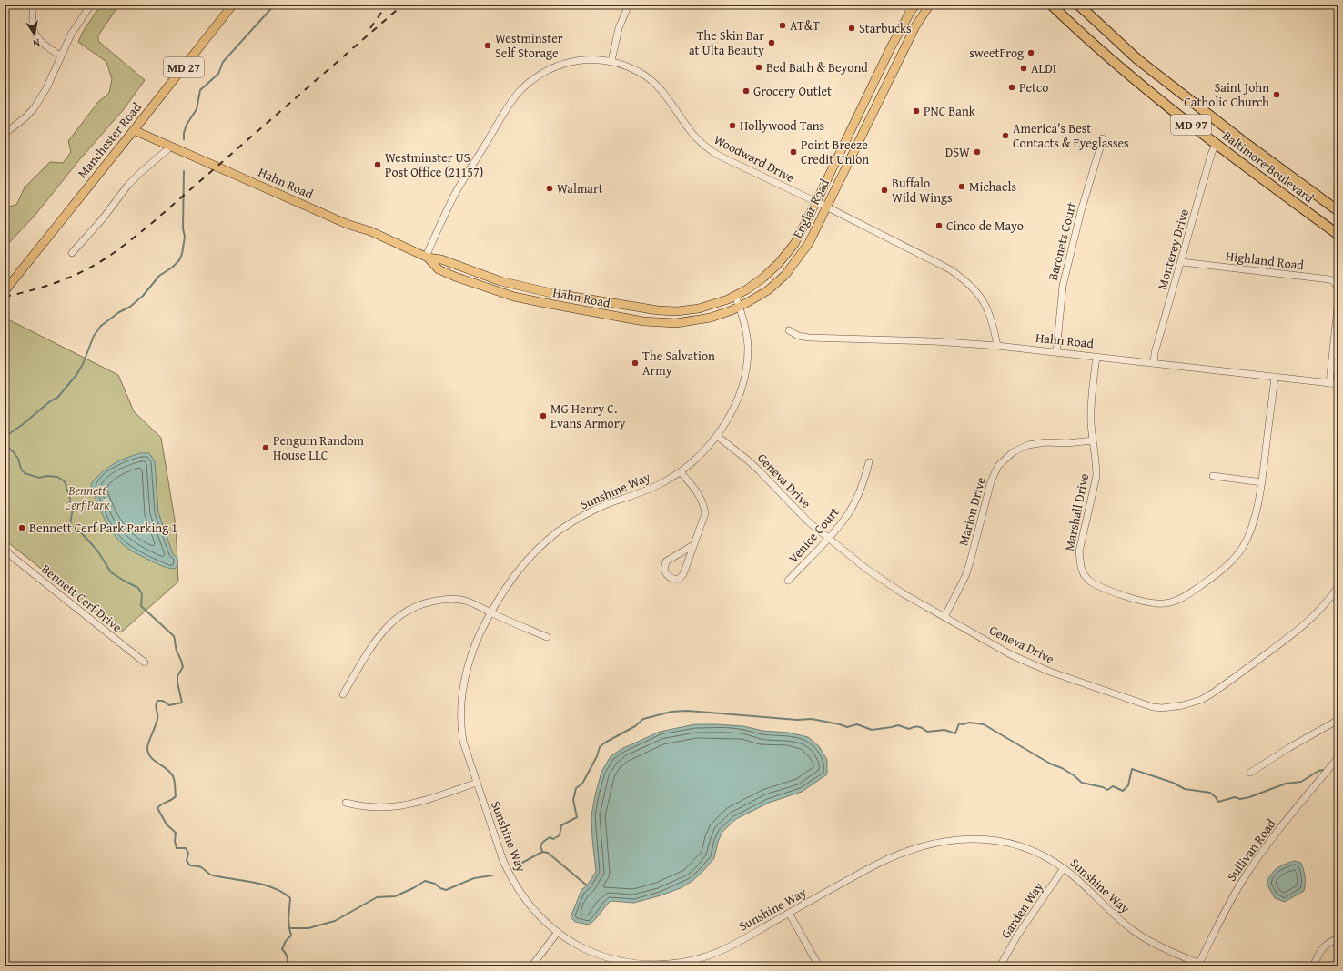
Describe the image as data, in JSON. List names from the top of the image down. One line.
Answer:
{"streets":{"highway":["MD 97","Baltimore Boulevard"],"main road":["MD 27","Manchester Road","Hahn Road","Englar Road"],"street":["Woodward Drive","Baronets Court","Monterey Drive","Highland Road","Geneva Drive","Sunshine Way","Marion Drive","Marshall Drive","Venice Court","Bennett Cerf Drive","Sullivan Road","Garden Way"]},"crossings":[["Manchester Road","Hahn Road"],["Woodward Drive","Hahn Road"],["Woodward Drive","Englar Road"],["Baltimore Boulevard","Monterey Drive"],["Hahn Road","Englar Road"],["Hahn Road","Baronets Court"],["Hahn Road","Monterey Drive"],["Hahn Road","Sunshine Way"],["Hahn Road","Marshall Drive"],["Englar Road","Sunshine Way"],["Monterey Drive","Highland Road"],["Geneva Drive","Sunshine Way"],["Geneva Drive","Marion Drive"],["Geneva Drive","Venice Court"],["Sunshine Way","Sullivan Road"],["Sunshine Way","Garden Way"],["Marion Drive","Marshall Drive"]],"parks":["Bennett Cerf Park"],"places":["AT&T","Starbucks","The Skin Bar at Ulta Beauty","Westminster Self Storage","sweetFrog","Bed Bath & Beyond","ALDI","Petco","Grocery Outlet","Saint John Catholic Church","PNC Bank","Hollywood Tans","America's Best Contacts & Eyeglasses","Point Breeze Credit Union","DSW","Westminster US Post Office (21157)","Michaels","Walmart","Buffalo Wild Wings","Cinco de Mayo","The Salvation Army","MG Henry C. Evans Armory","Penguin Random House LLC","Bennett Cerf Park Parking 1"],"north":"bottom"}
